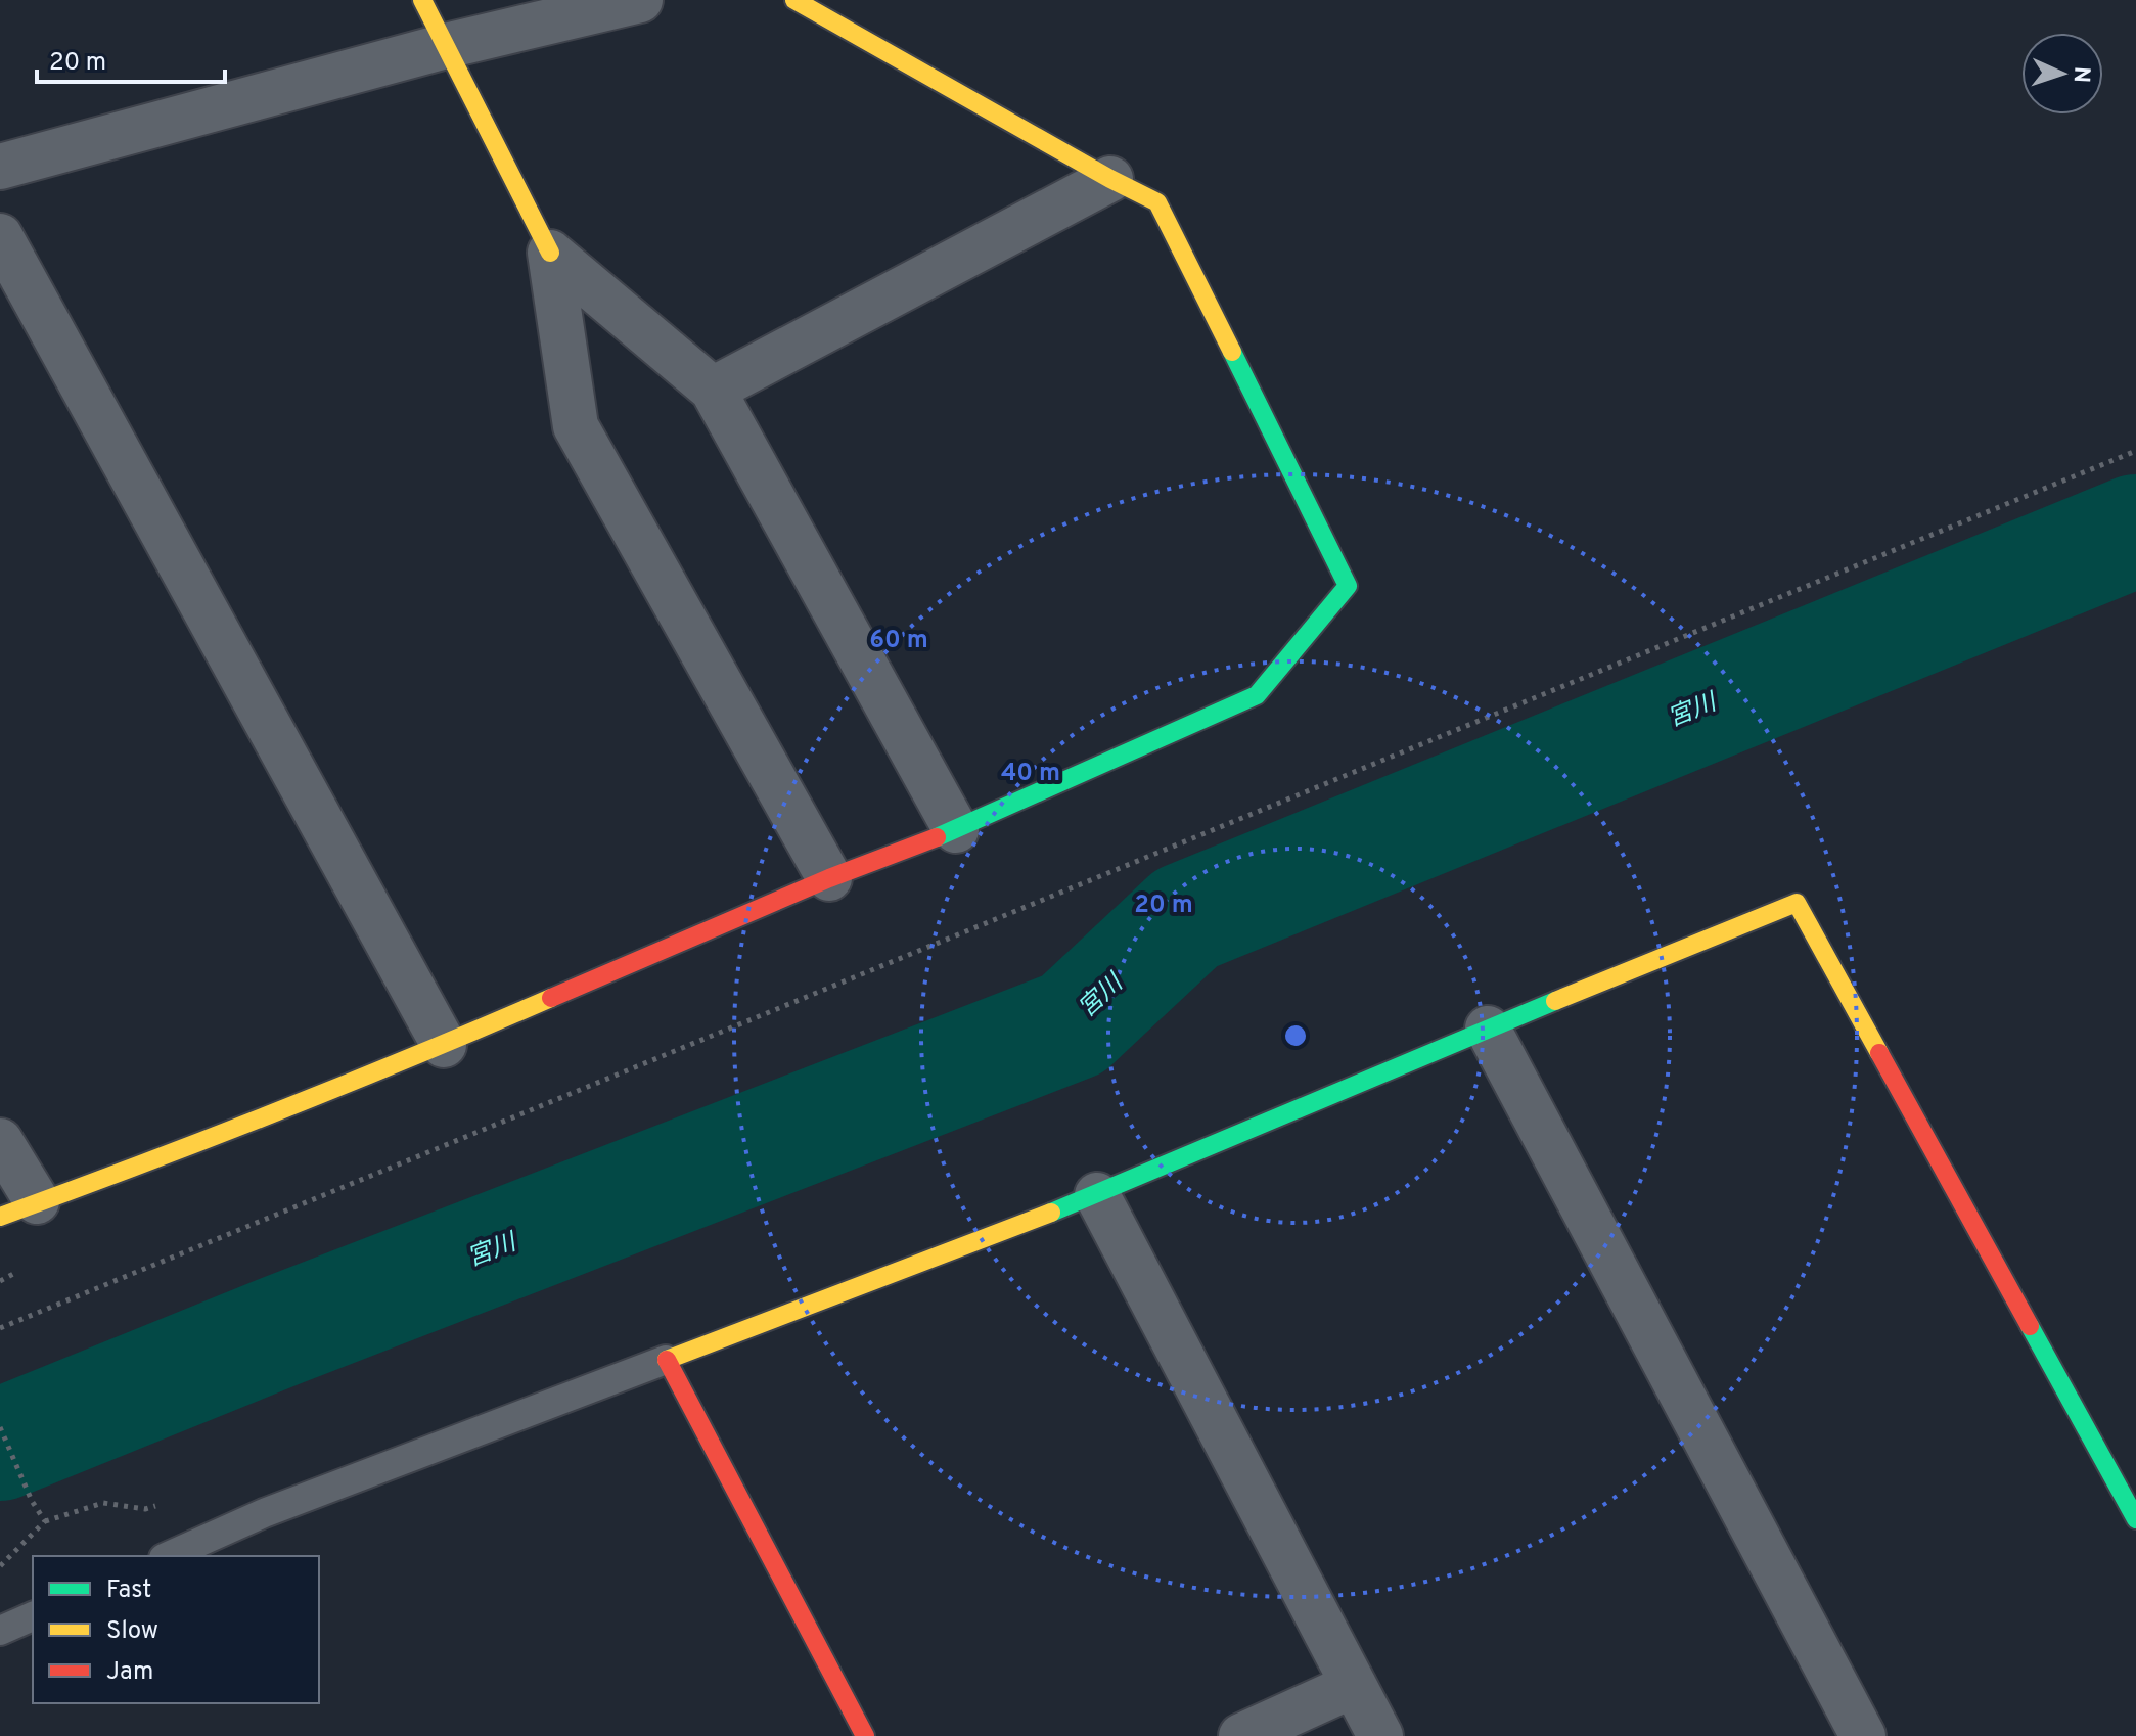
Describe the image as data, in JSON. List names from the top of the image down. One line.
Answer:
{"water":["宮川"],"legend":["Fast","Slow","Jam"],"scale_bar":"20 m","north":"right","rings":["60 m","40 m","20 m"]}
